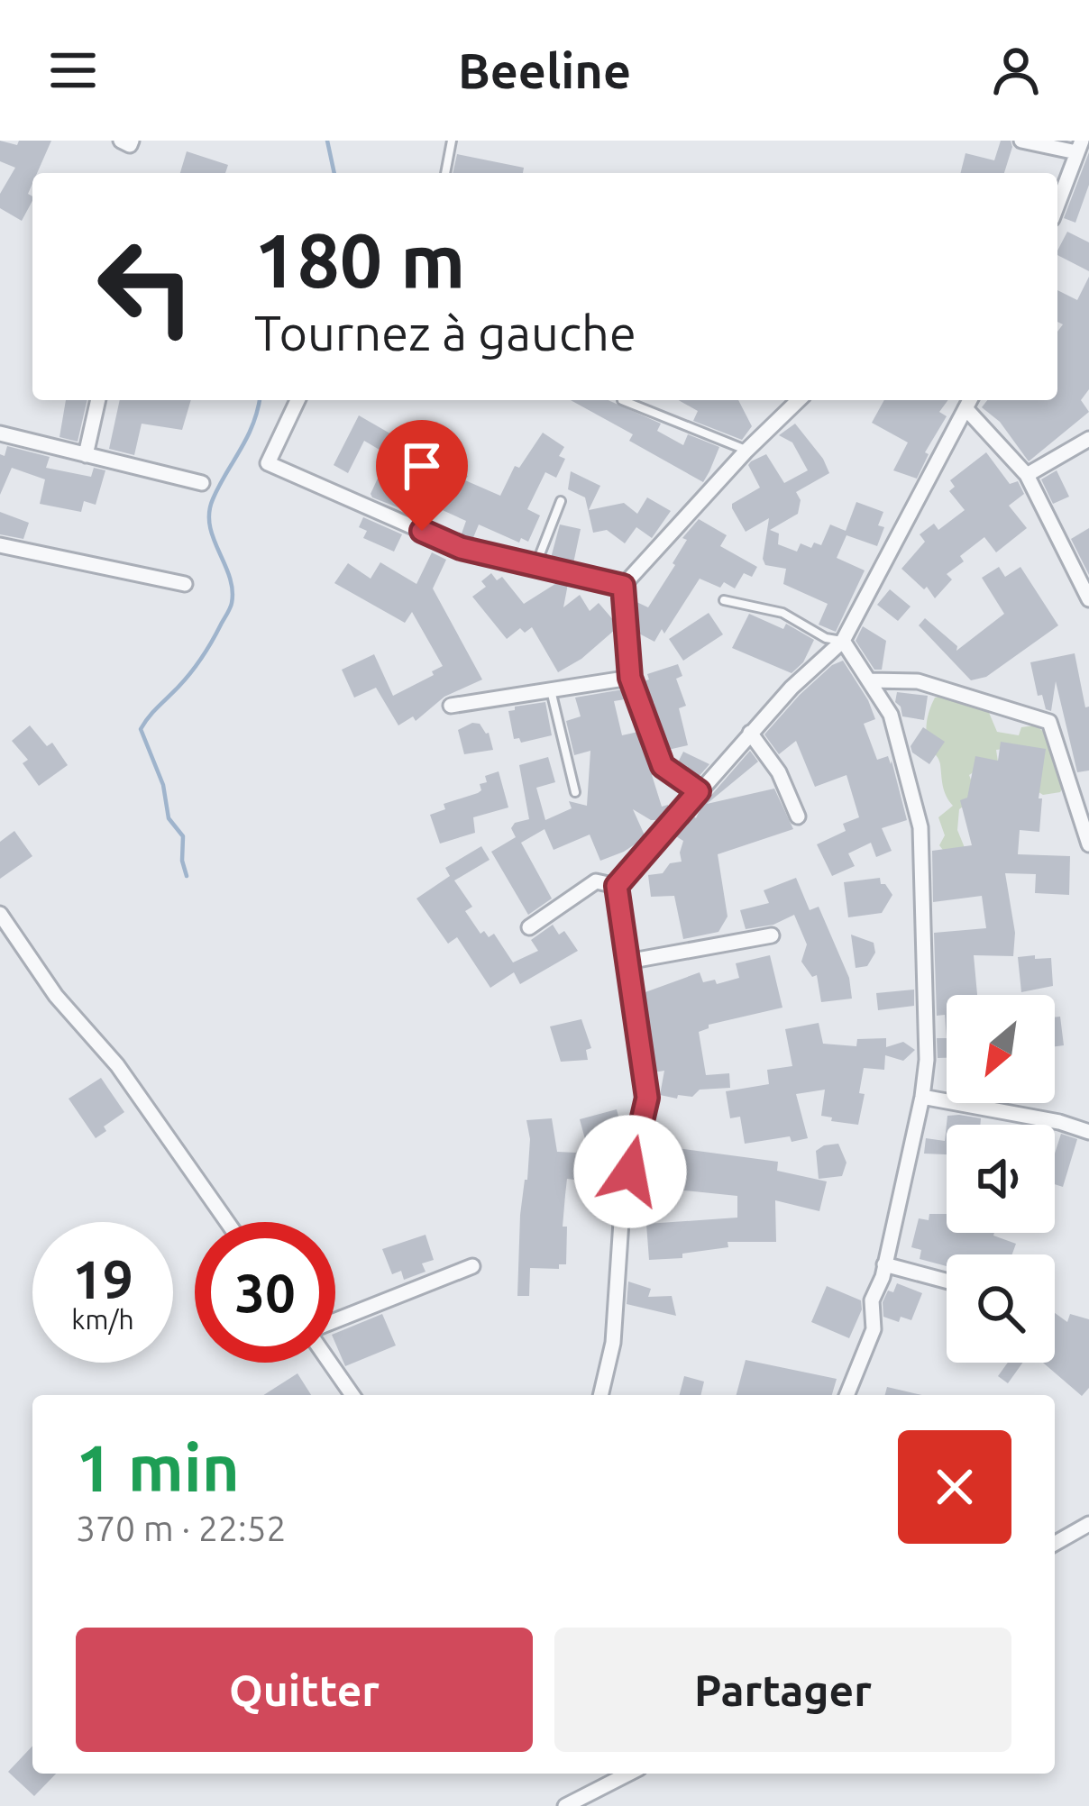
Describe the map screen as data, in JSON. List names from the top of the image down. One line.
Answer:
{"north":"bottom left","page":{"header":"Beeline","turn":["180 m","Tournez à gauche"],"speed":"19 km/h","limit":"30","heading":["1 min","370 m · 22:52"],"buttons":["Quitter","Partager"]}}
